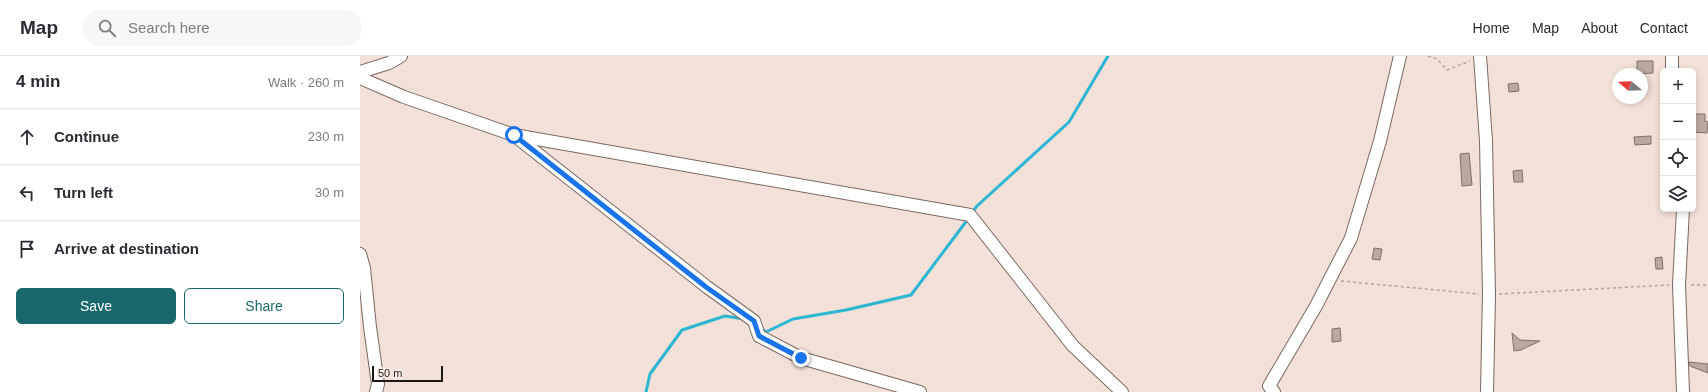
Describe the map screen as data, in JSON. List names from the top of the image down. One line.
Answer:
{"scale_bar":"50 m","north":"left","page":{"header":"Map","search":"Search here","nav":["Home","Map","About","Contact"],"heading":["4 min","Walk · 260 m"],"map_buttons":["+","−"],"list":[["Continue","230 m"],["Turn left","30 m"],"Arrive at destination"],"buttons":["Save","Share"],"scale":"50 m"}}
